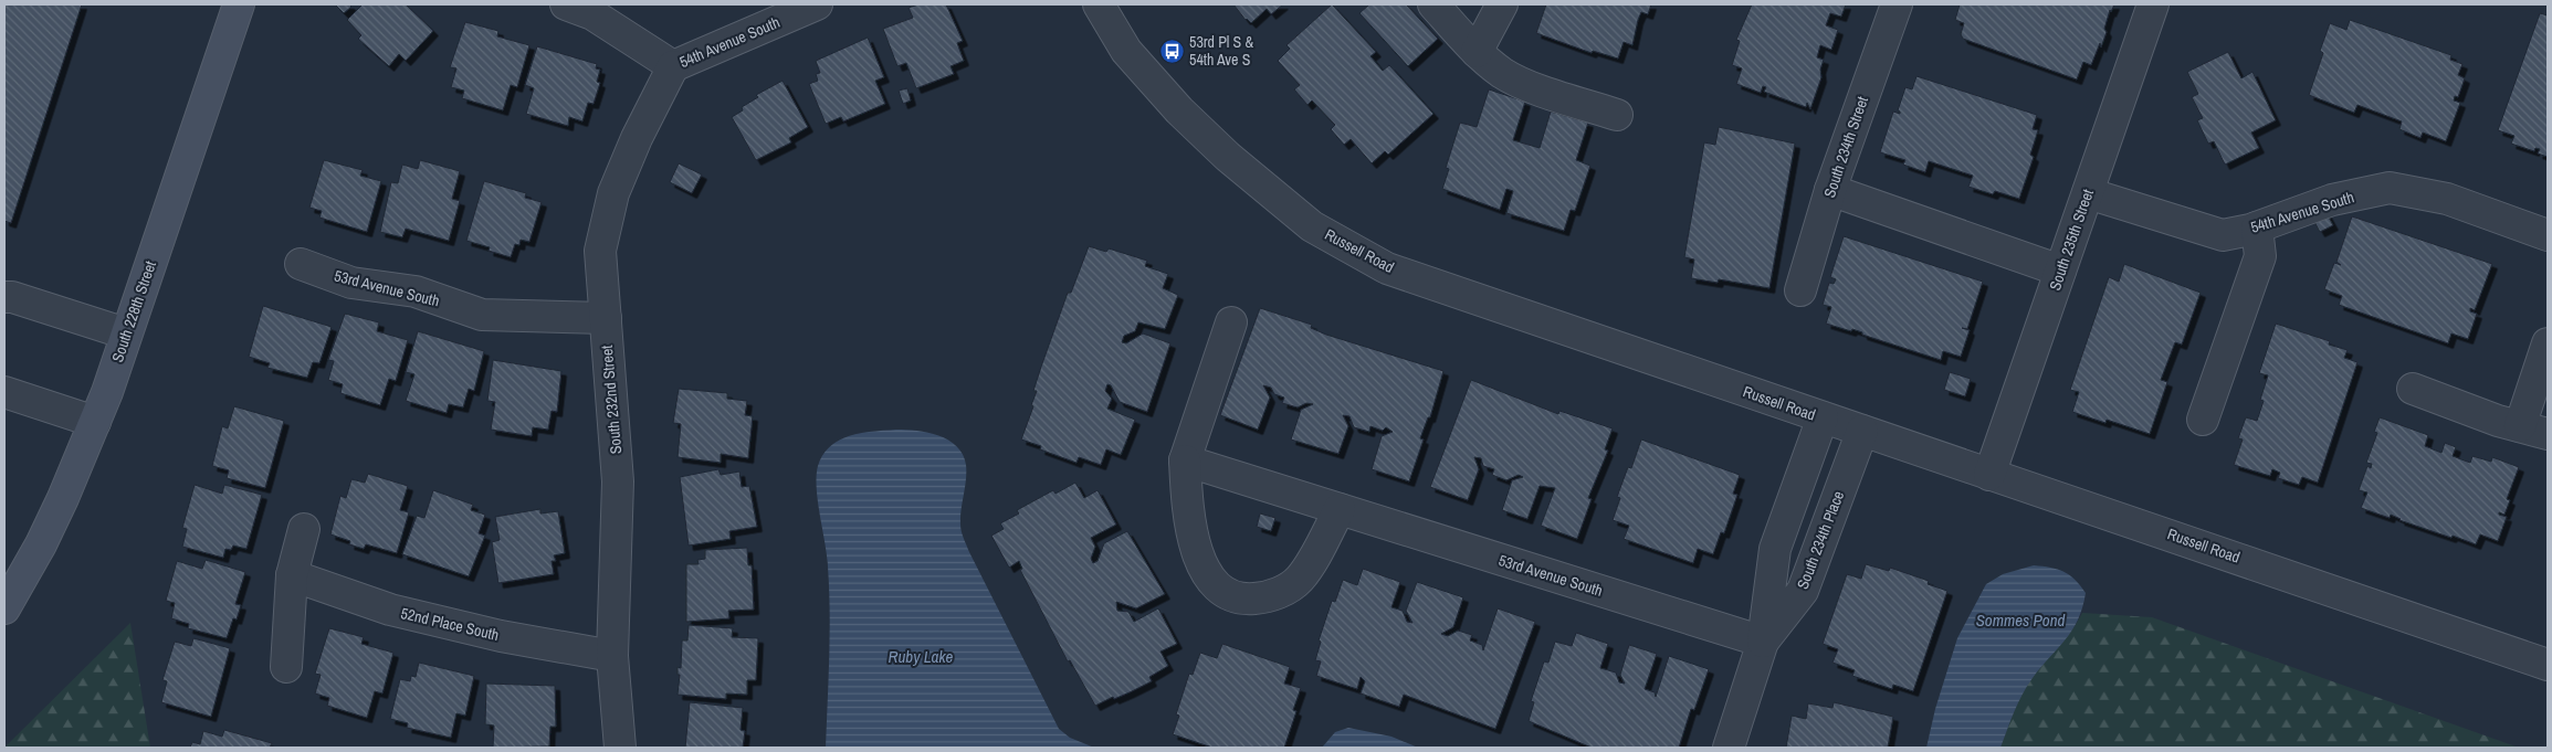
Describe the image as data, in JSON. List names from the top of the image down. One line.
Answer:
{"streets":{"main road":["South 228th Street"],"street":["54th Avenue South","South 234th Street","South 235th Street","Russell Road","53rd Avenue South","South 232nd Street","South 234th Place","52nd Place South"]},"crossings":[["54th Avenue South","South 235th Street"],["54th Avenue South","South 232nd Street"],["South 235th Street","Russell Road"],["Russell Road","South 234th Place"],["53rd Avenue South","South 232nd Street"],["53rd Avenue South","South 234th Place"],["South 232nd Street","52nd Place South"]],"water":["Sommes Pond","Ruby Lake"],"places":{"bus stop":["53rd Pl S & 54th Ave S"]}}
